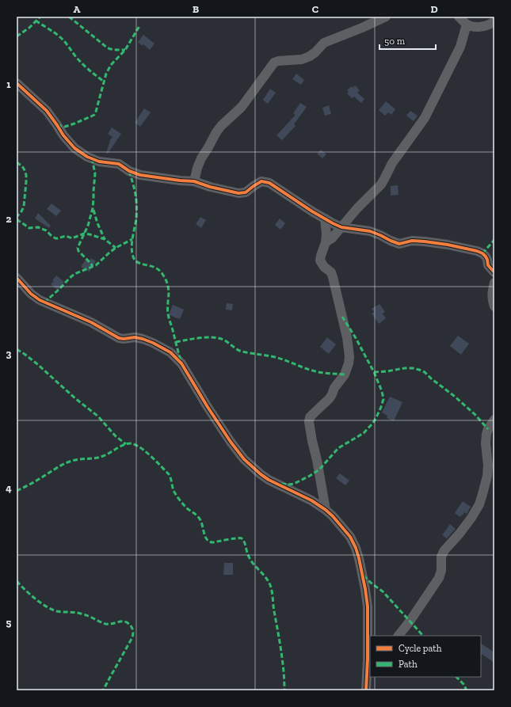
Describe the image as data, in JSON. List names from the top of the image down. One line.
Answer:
{"legend":["Cycle path","Path"],"scale_bar":"50 m","grid":{"columns":["A","B","C","D"],"rows":["1","2","3","4","5"]}}
